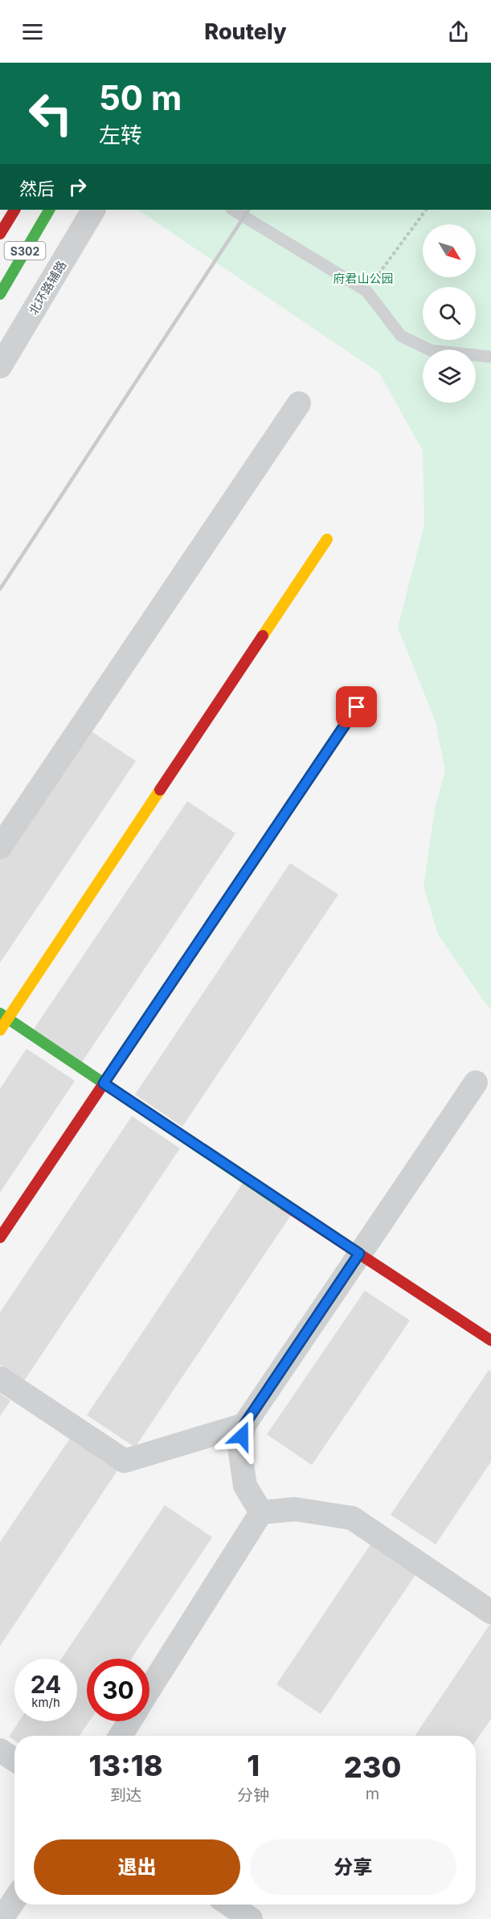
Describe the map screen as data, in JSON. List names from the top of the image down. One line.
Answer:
{"streets":{"main road":["S302"],"street":["北环路辅路"]},"parks":["府君山公园"],"north":"bottom right","page":{"header":"Routely","turn":["50 m","左转"],"then":"然后","speed":"24 km/h","limit":"30","eta":["13:18","到达","1","分钟","230","m"],"buttons":["退出","分享"]}}
